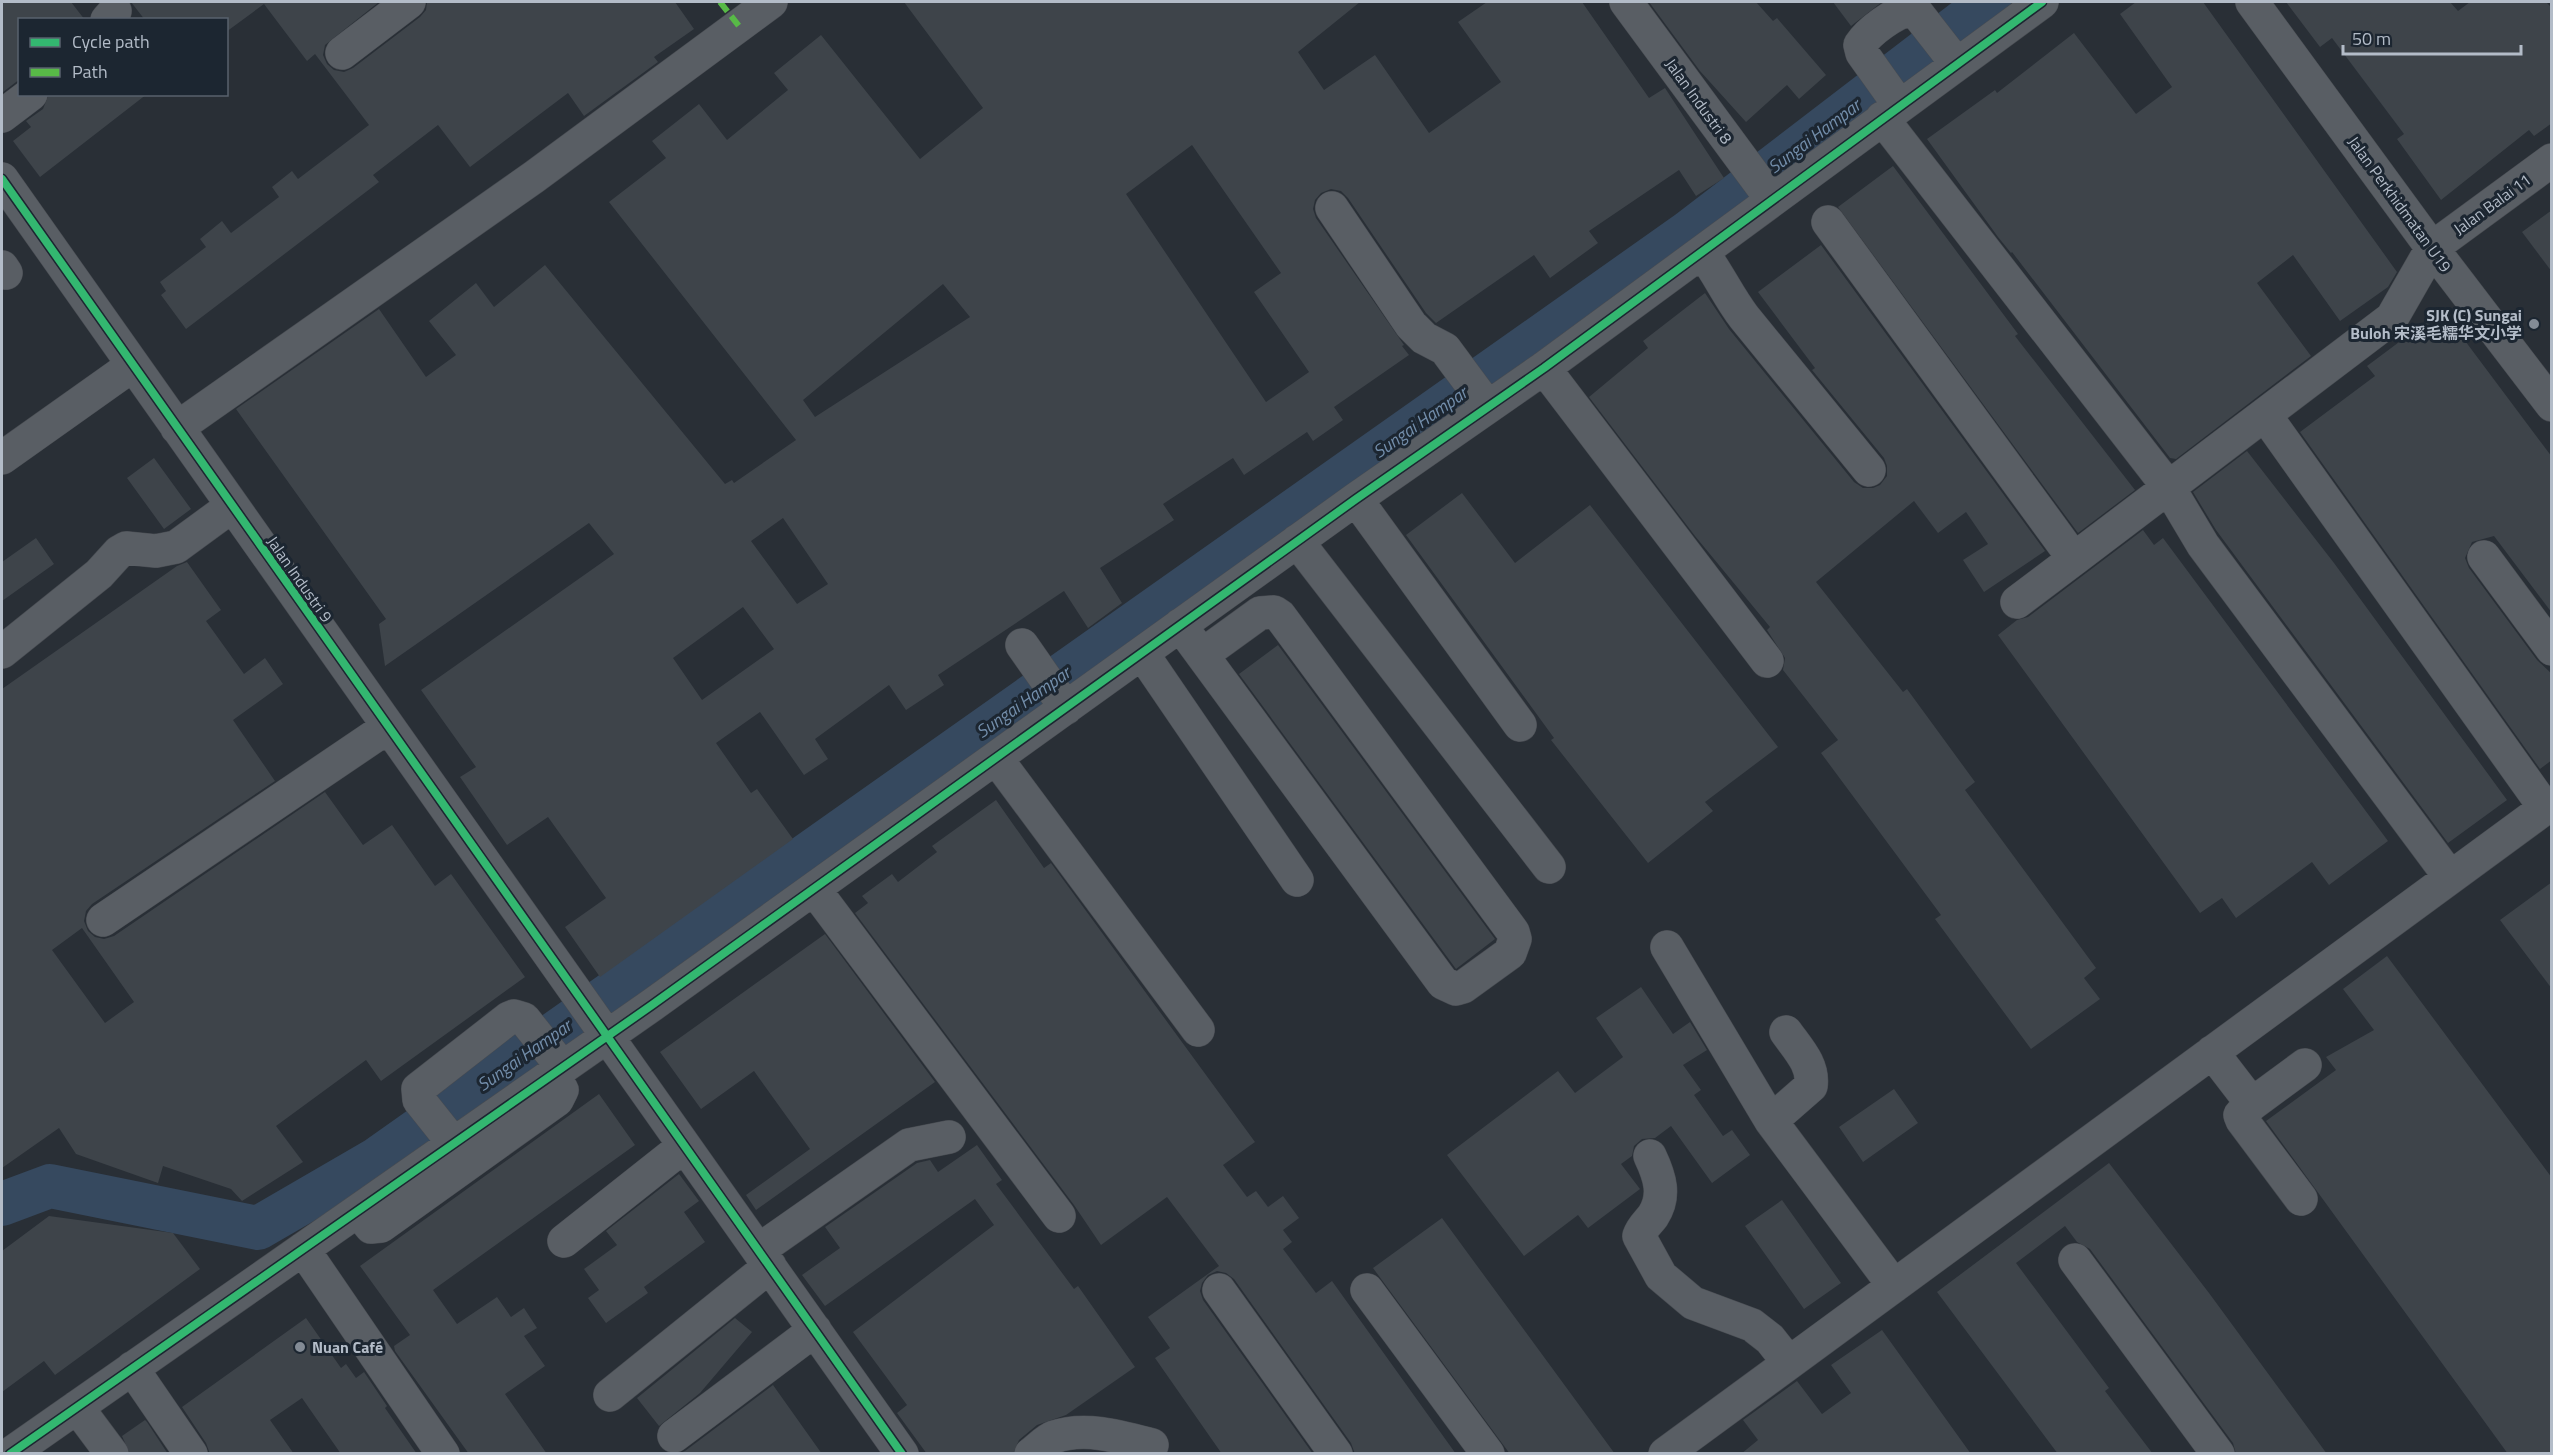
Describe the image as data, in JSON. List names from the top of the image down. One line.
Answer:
{"streets":{"street":["Jalan Industri 8","Jalan Perkhidmatan U19","Jalan Balai 11","Jalan Industri 9"]},"crossings":[["Jalan Perkhidmatan U19","Jalan Balai 11"]],"water":["Sungai Hampar"],"places":["SJK (C) Sungai Buloh 宋溪毛糯华文小学","Nuan Café"],"legend":["Cycle path","Path"],"scale_bar":"50 m"}
